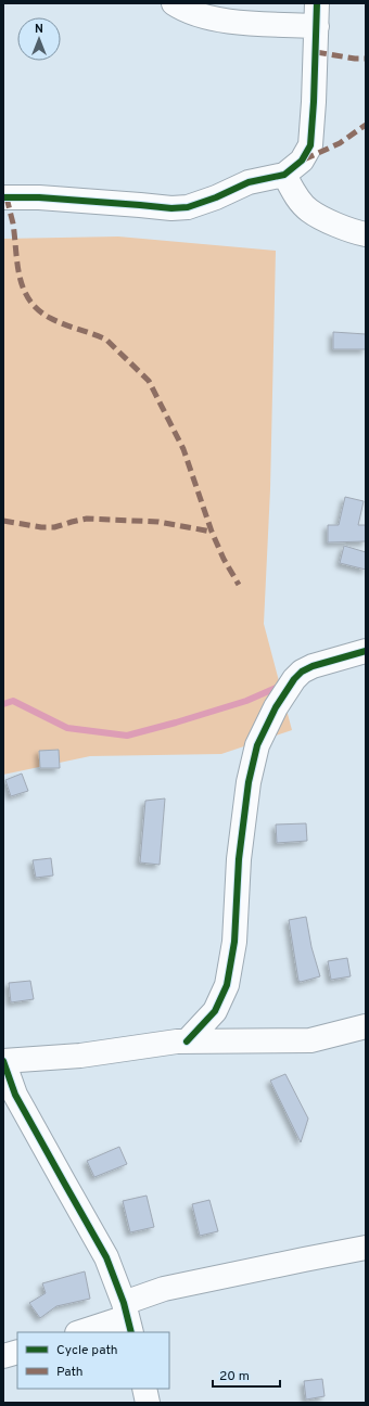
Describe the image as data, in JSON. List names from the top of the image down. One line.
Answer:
{"legend":["Cycle path","Path"],"scale_bar":"20 m","north":"top"}
